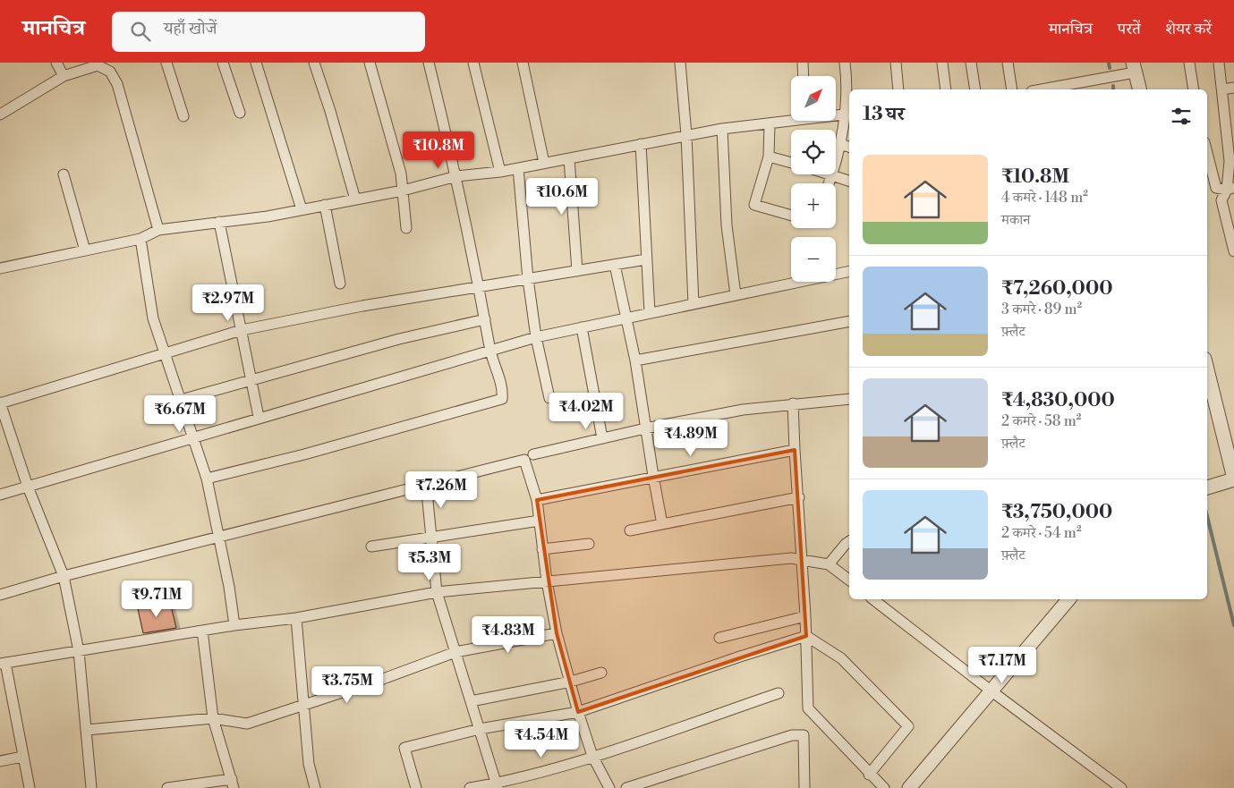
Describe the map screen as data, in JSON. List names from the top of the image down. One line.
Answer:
{"north":"top right","page":{"header":"मानचित्र","search":"यहाँ खोजें","nav":["मानचित्र","परतें","शेयर करें"],"map_buttons":["+","−"],"heading":"13 घर","price":["₹10.8M","₹10.6M","₹2.97M","₹4.02M","₹6.67M","₹4.89M","₹7.26M","₹5.3M","₹9.71M","₹4.83M","₹7.17M","₹3.75M","₹4.54M"],"list":[{"name":"₹10.8M","note":"4 कमरे · 148 m² · मकान"},{"name":"₹7,260,000","note":"3 कमरे · 89 m² · फ़्लैट"},{"name":"₹4,830,000","note":"2 कमरे · 58 m² · फ़्लैट"},{"name":"₹3,750,000","note":"2 कमरे · 54 m² · फ़्लैट"}]}}
